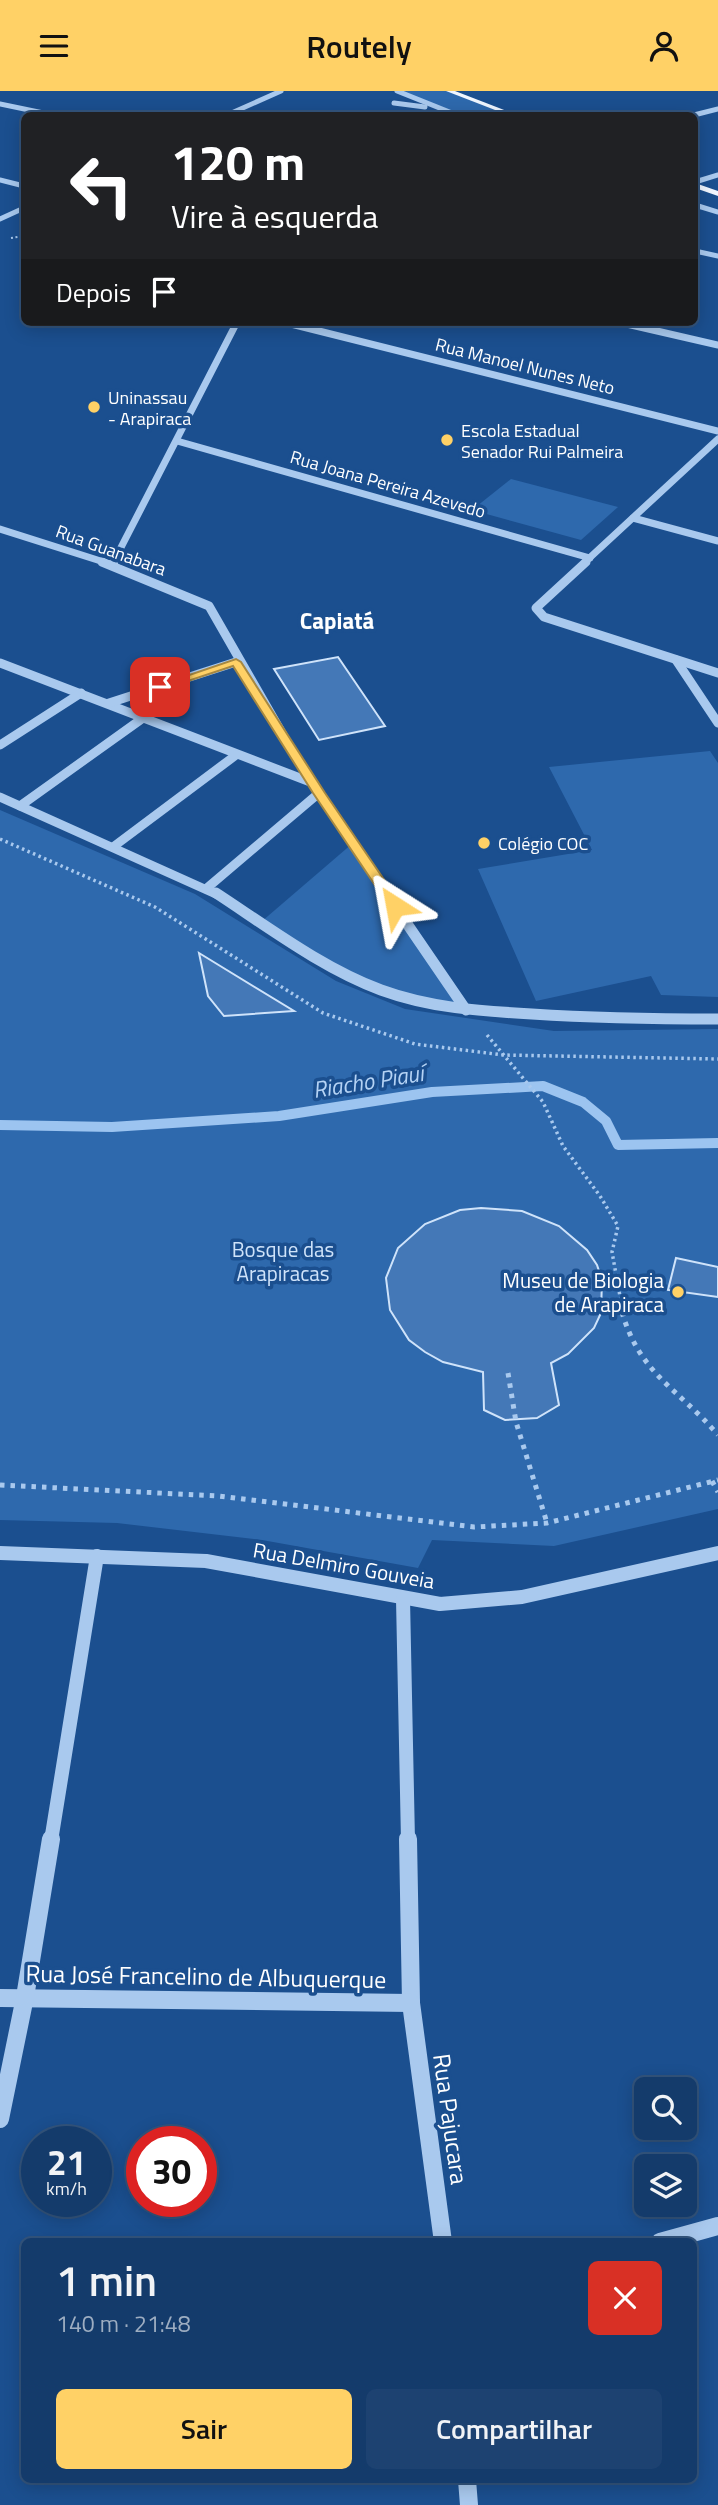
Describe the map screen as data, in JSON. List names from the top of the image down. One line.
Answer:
{"streets":{"street":["Rua Manoel Nunes Neto","Rua Joana Pereira Azevedo","Rua Guanabara","Rua Delmiro Gouveia","Rua José Francelino de Albuquerque","Rua Pajucara"]},"crossings":[["Rua Delmiro Gouveia","Rua Pajucara"],["Rua José Francelino de Albuquerque","Rua Pajucara"]],"districts":["Capiatá"],"water":["Riacho Piauí"],"parks":["Bosque das Arapiracas"],"places":["Uninassau - Arapiraca","Escola Estadual Senador Rui Palmeira","Colégio COC","Museu de Biologia de Arapiraca"],"page":{"header":"Routely","turn":["120 m","Vire à esquerda"],"then":"Depois","speed":"21 km/h","limit":"30","heading":["1 min","140 m · 21:48"],"buttons":["Sair","Compartilhar"]}}
